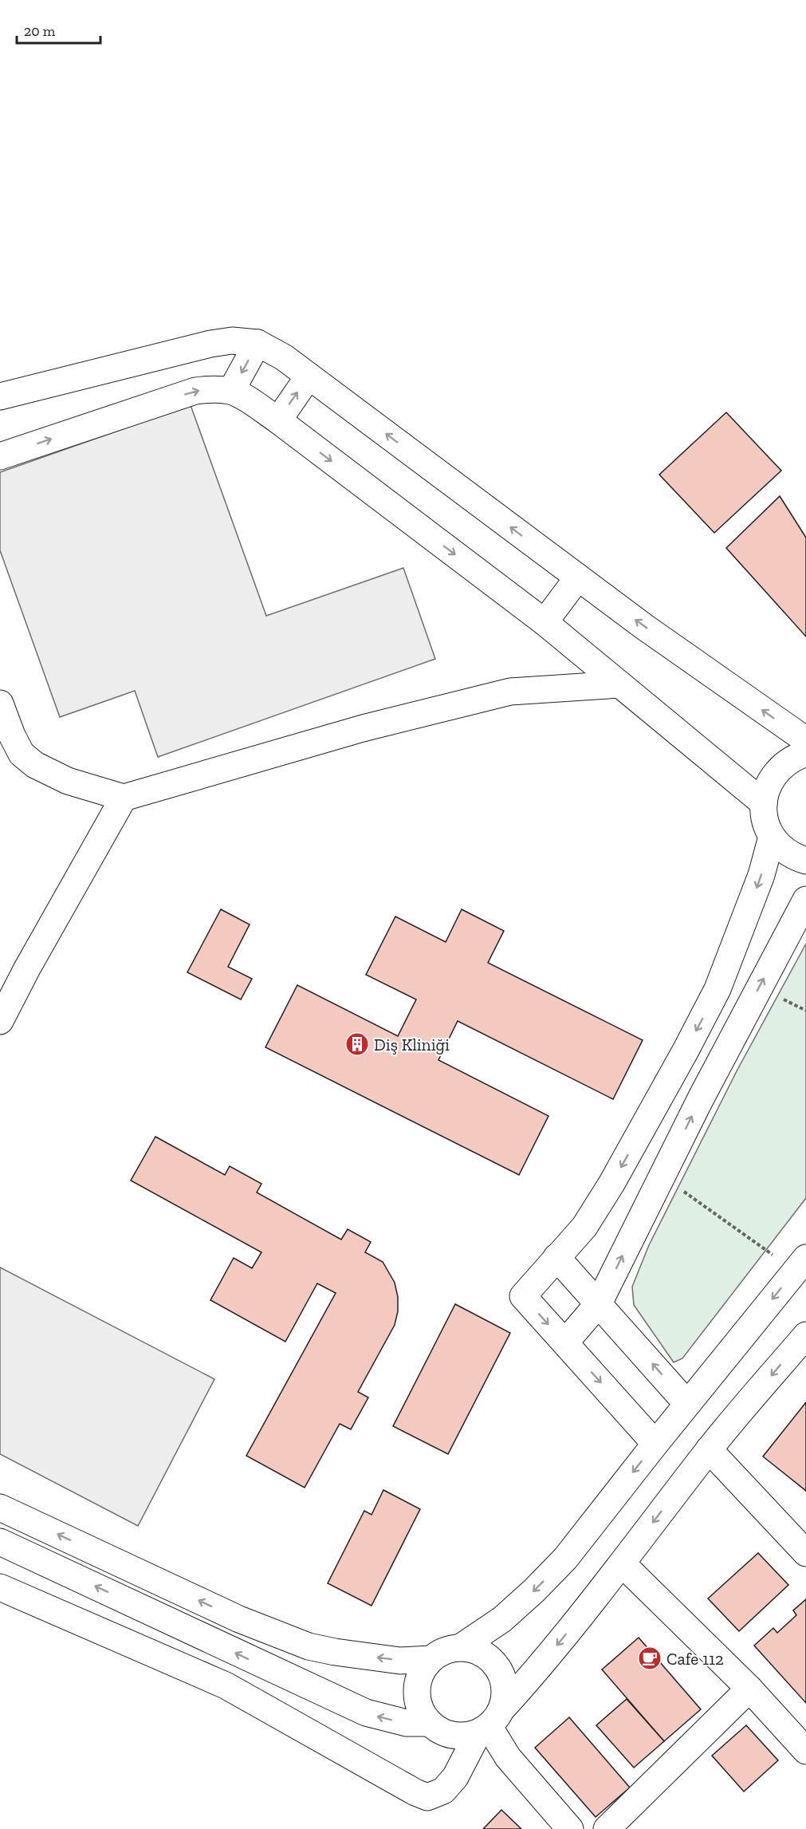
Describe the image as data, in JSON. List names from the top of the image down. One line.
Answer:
{"places":{"building":["Diş Kliniği"],"cafe":["Cafe 112"]},"scale_bar":"20 m"}
